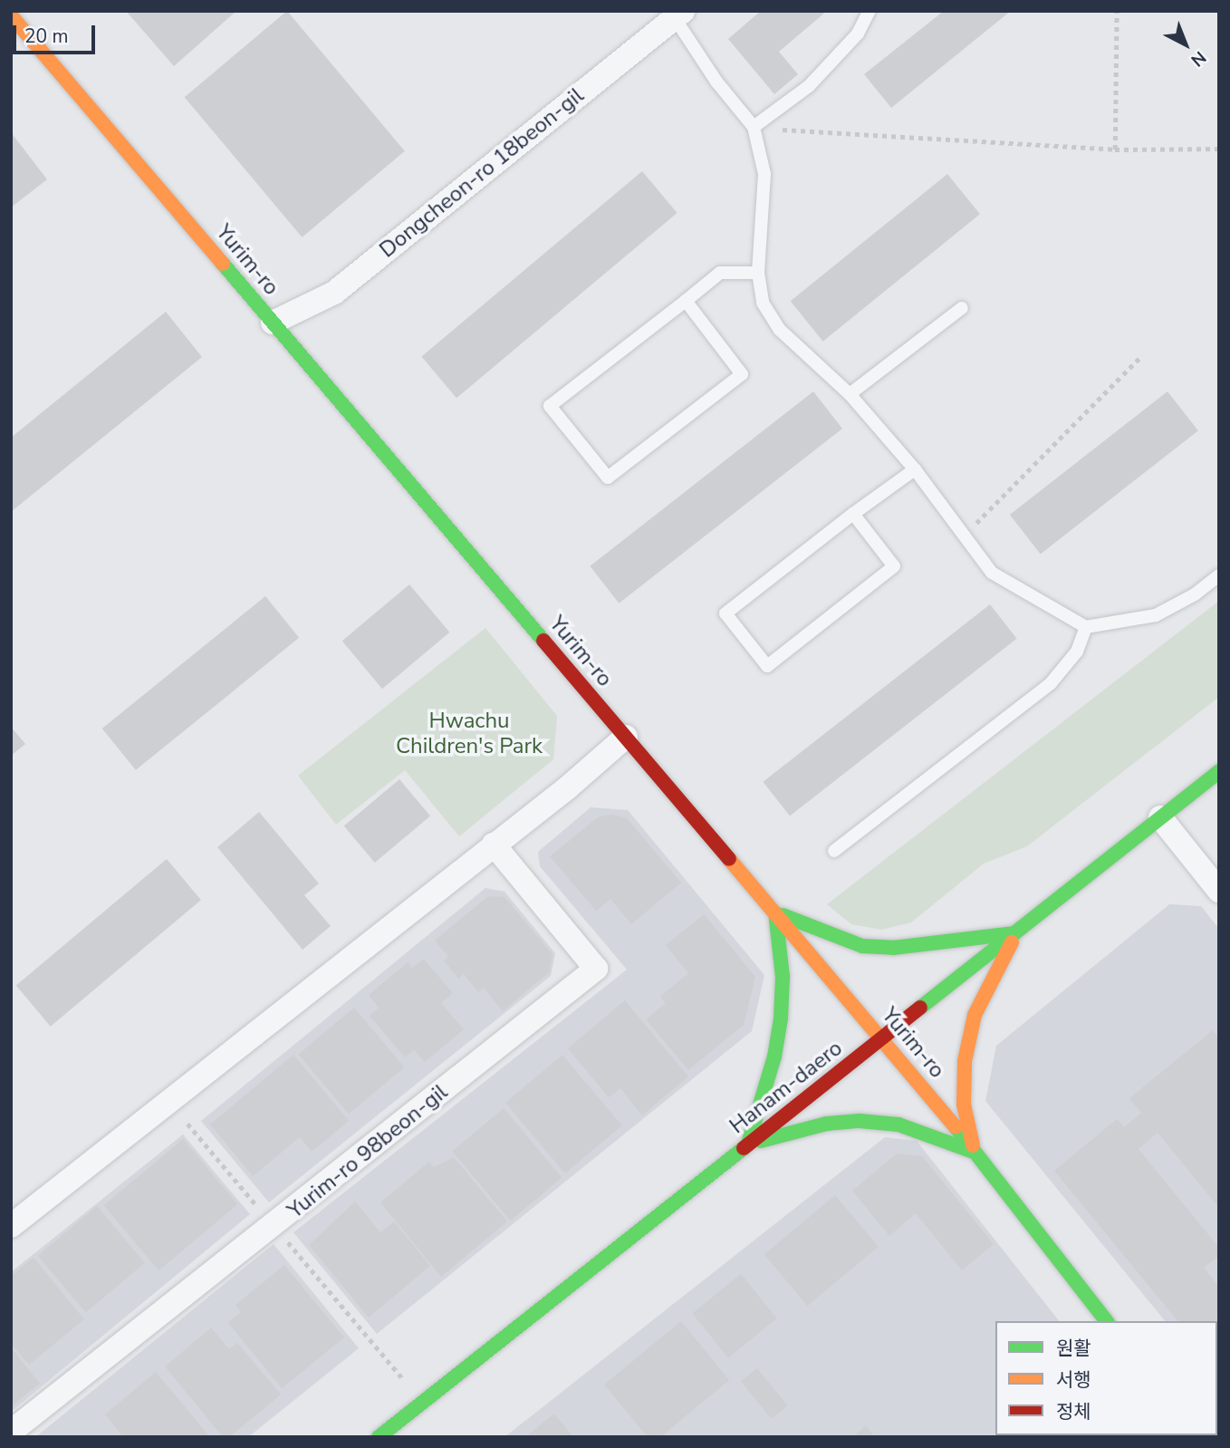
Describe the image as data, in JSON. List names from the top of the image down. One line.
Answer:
{"streets":{"street":["Dongcheon-ro 18beon-gil","Yurim-ro","Hanam-daero","Yurim-ro 98beon-gil"]},"crossings":[["Dongcheon-ro 18beon-gil","Yurim-ro"],["Yurim-ro","Hanam-daero"]],"parks":["Hwachu Children's Park"],"legend":["원활","서행","정체"],"scale_bar":"20 m","north":"bottom right"}
